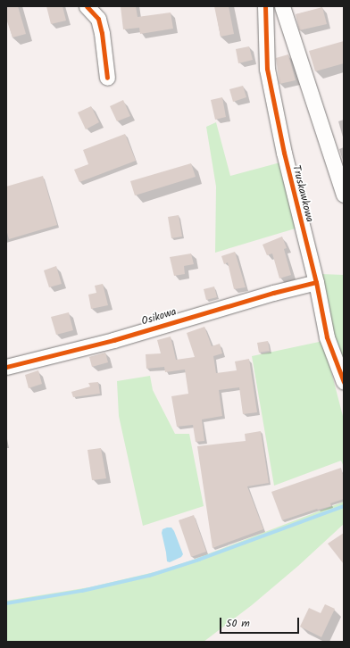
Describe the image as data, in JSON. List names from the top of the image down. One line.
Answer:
{"streets":{"street":["Truskawkowa","Osikowa"]},"crossings":[["Truskawkowa","Osikowa"]],"scale_bar":"50 m"}
